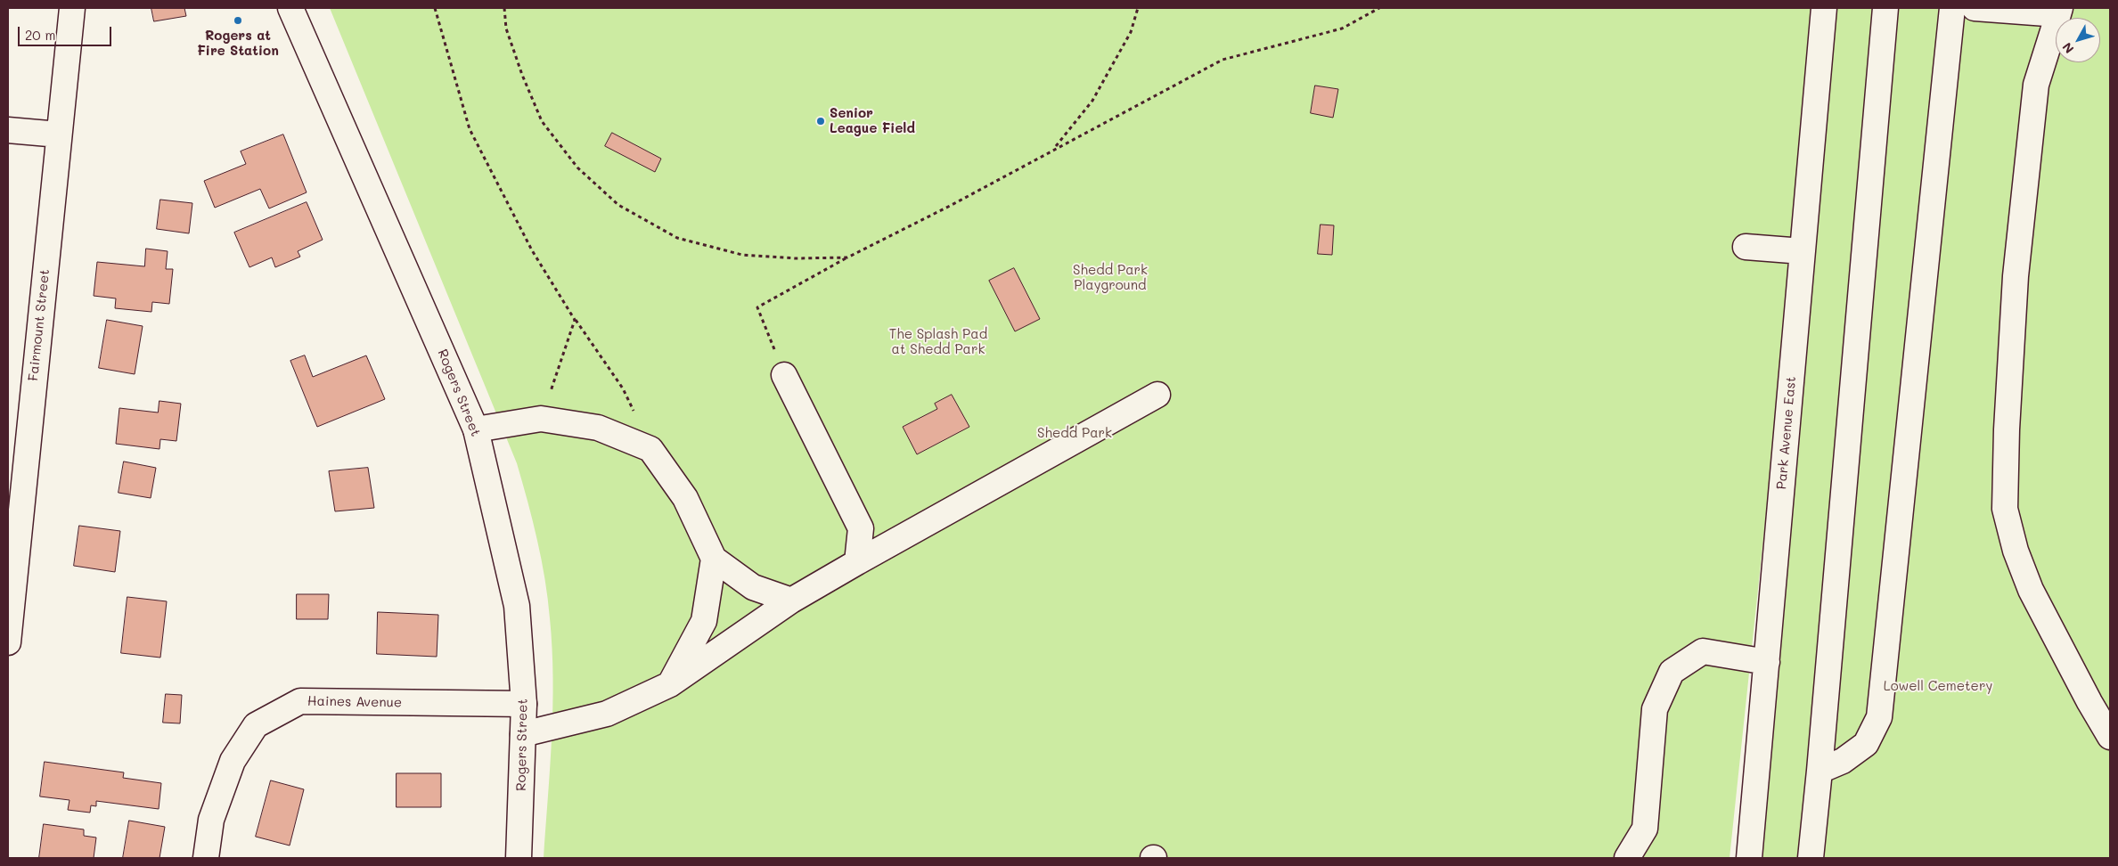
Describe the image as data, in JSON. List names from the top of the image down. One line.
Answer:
{"streets":{"street":["Fairmount Street","Rogers Street","Park Avenue East","Haines Avenue"]},"crossings":[["Rogers Street","Haines Avenue"]],"parks":["Shedd Park Playground","The Splash Pad at Shedd Park","Shedd Park","Lowell Cemetery"],"places":["Rogers at Fire Station","Senior League Field"],"scale_bar":"20 m","north":"bottom left"}
